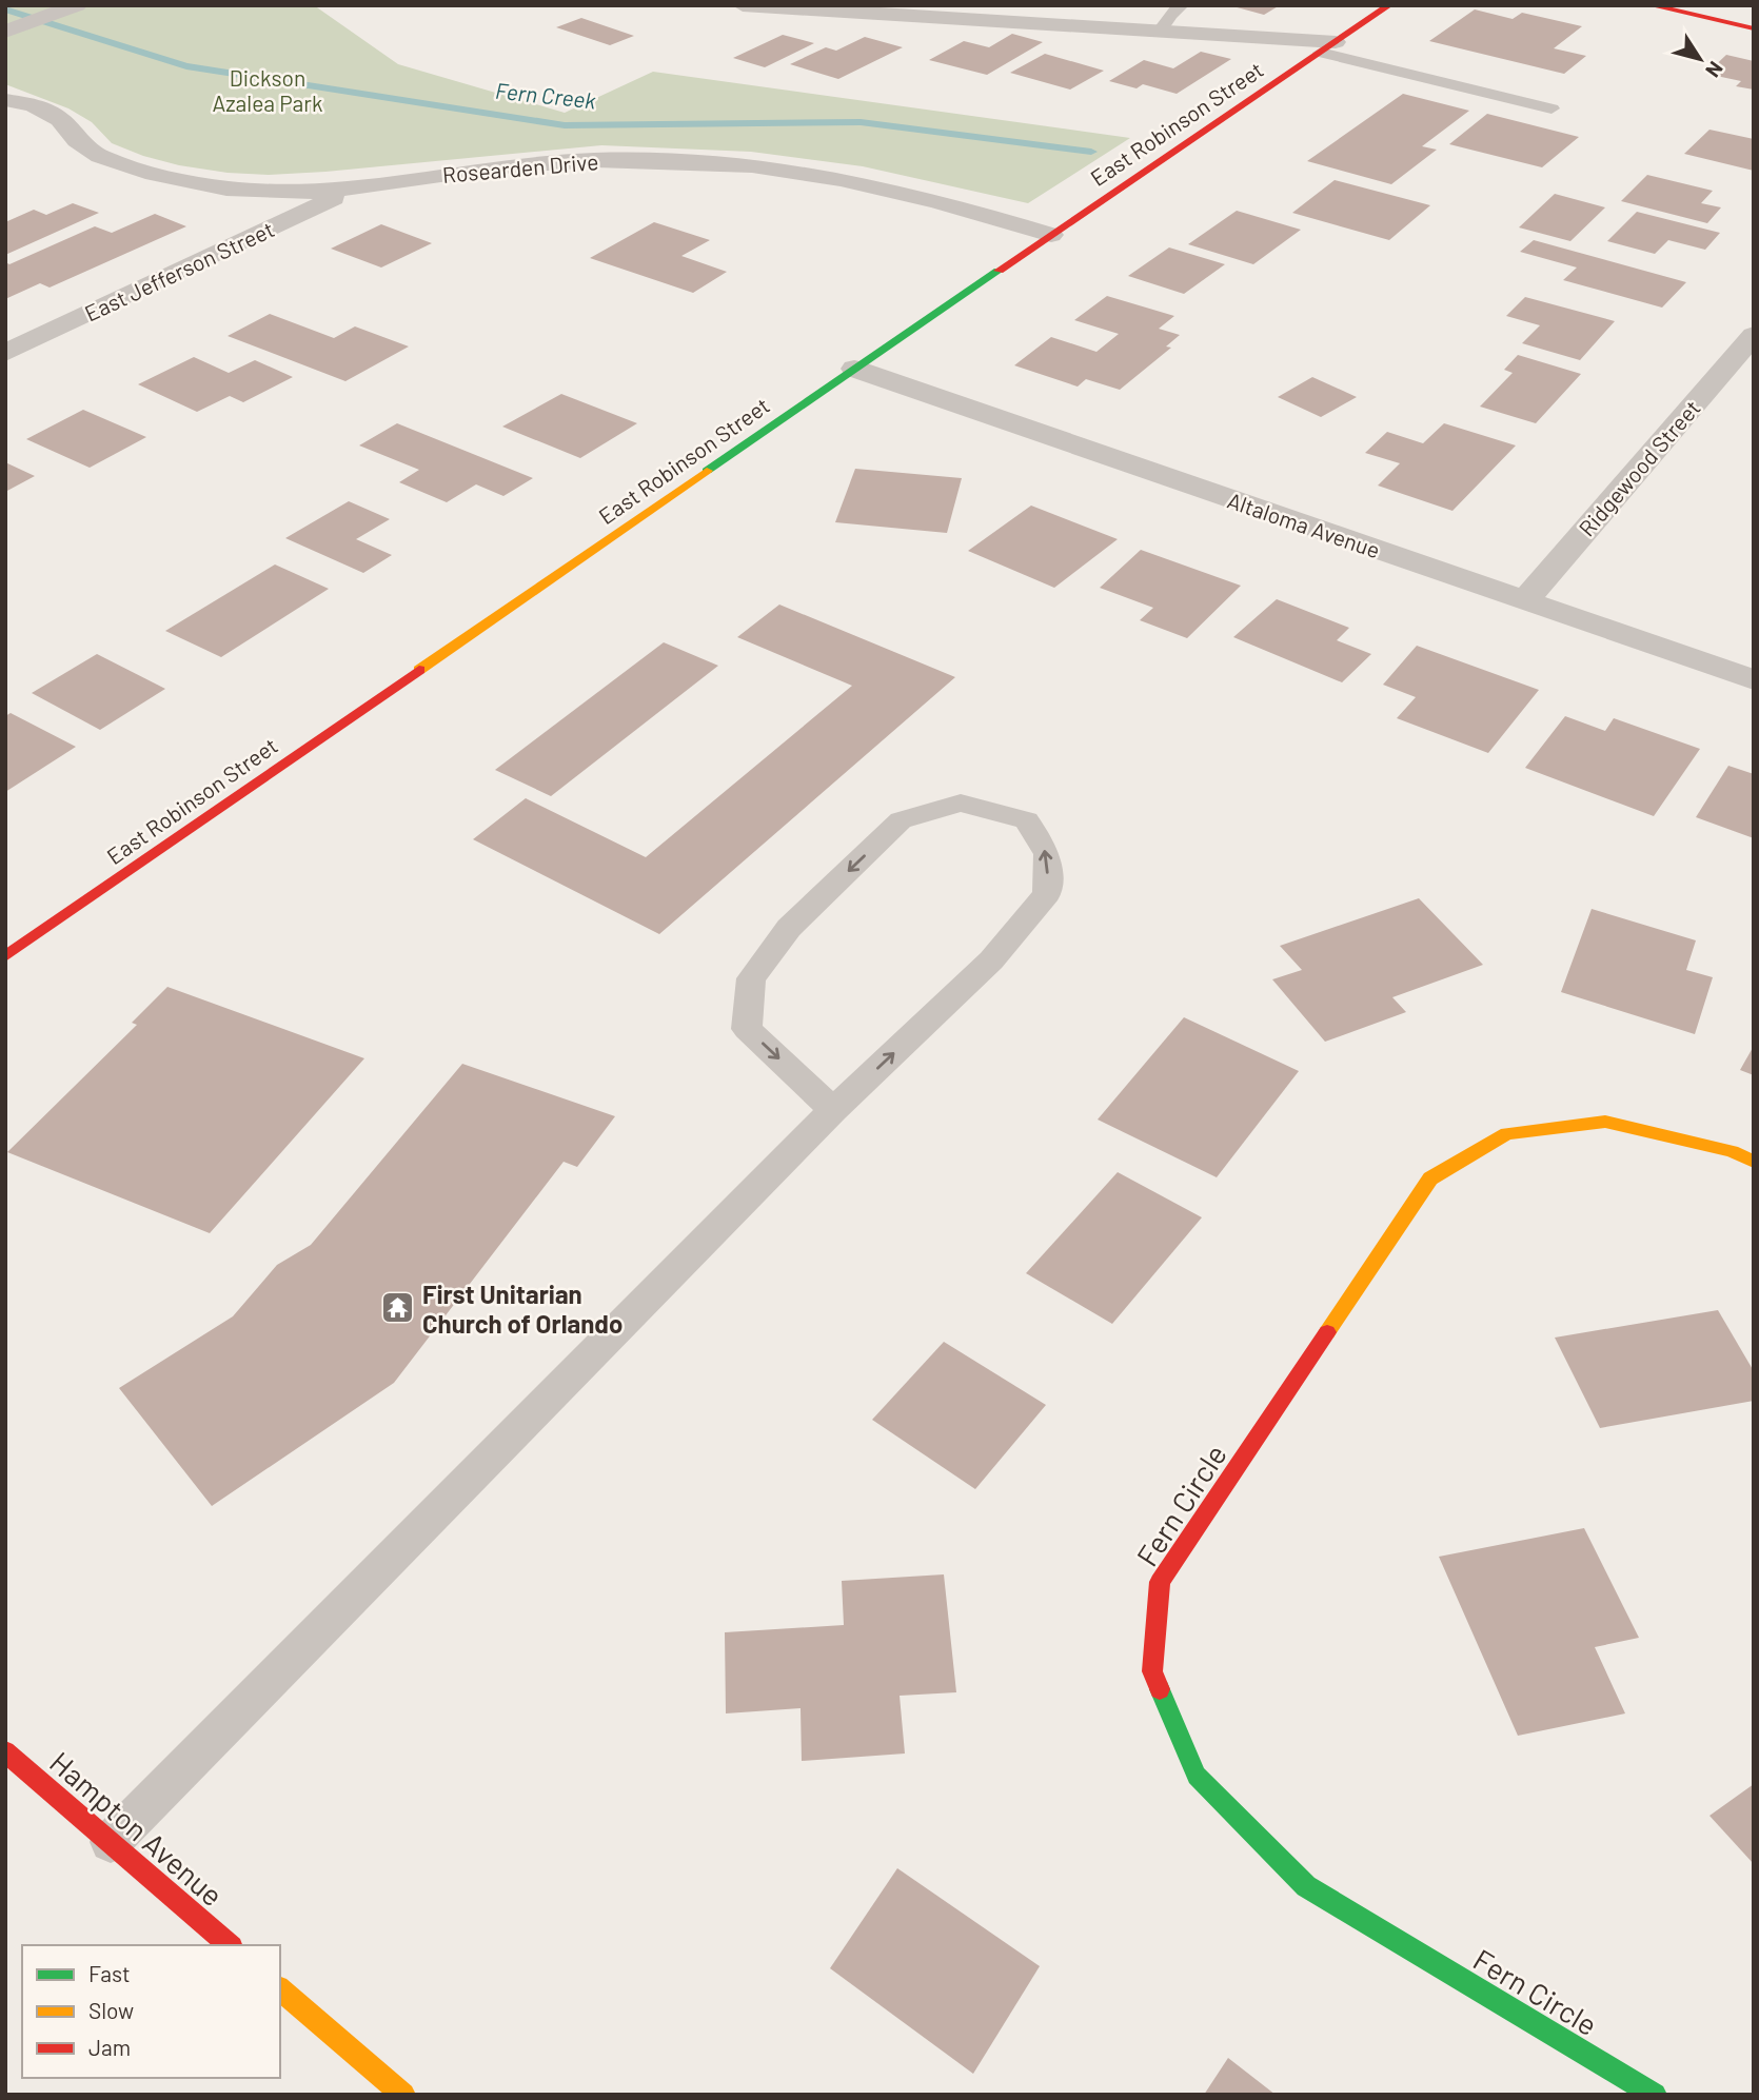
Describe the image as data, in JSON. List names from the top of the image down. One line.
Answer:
{"streets":{"main road":["East Robinson Street","Fern Circle","Hampton Avenue"],"street":["Rosearden Drive","East Jefferson Street","Ridgewood Street","Altaloma Avenue"]},"crossings":[["East Robinson Street","Rosearden Drive"],["East Robinson Street","Altaloma Avenue"],["Rosearden Drive","East Jefferson Street"],["Ridgewood Street","Altaloma Avenue"]],"water":["Fern Creek"],"parks":["Dickson Azalea Park"],"places":{"temple":["First Unitarian Church of Orlando"]},"legend":["Fast","Slow","Jam"],"north":"bottom right"}
